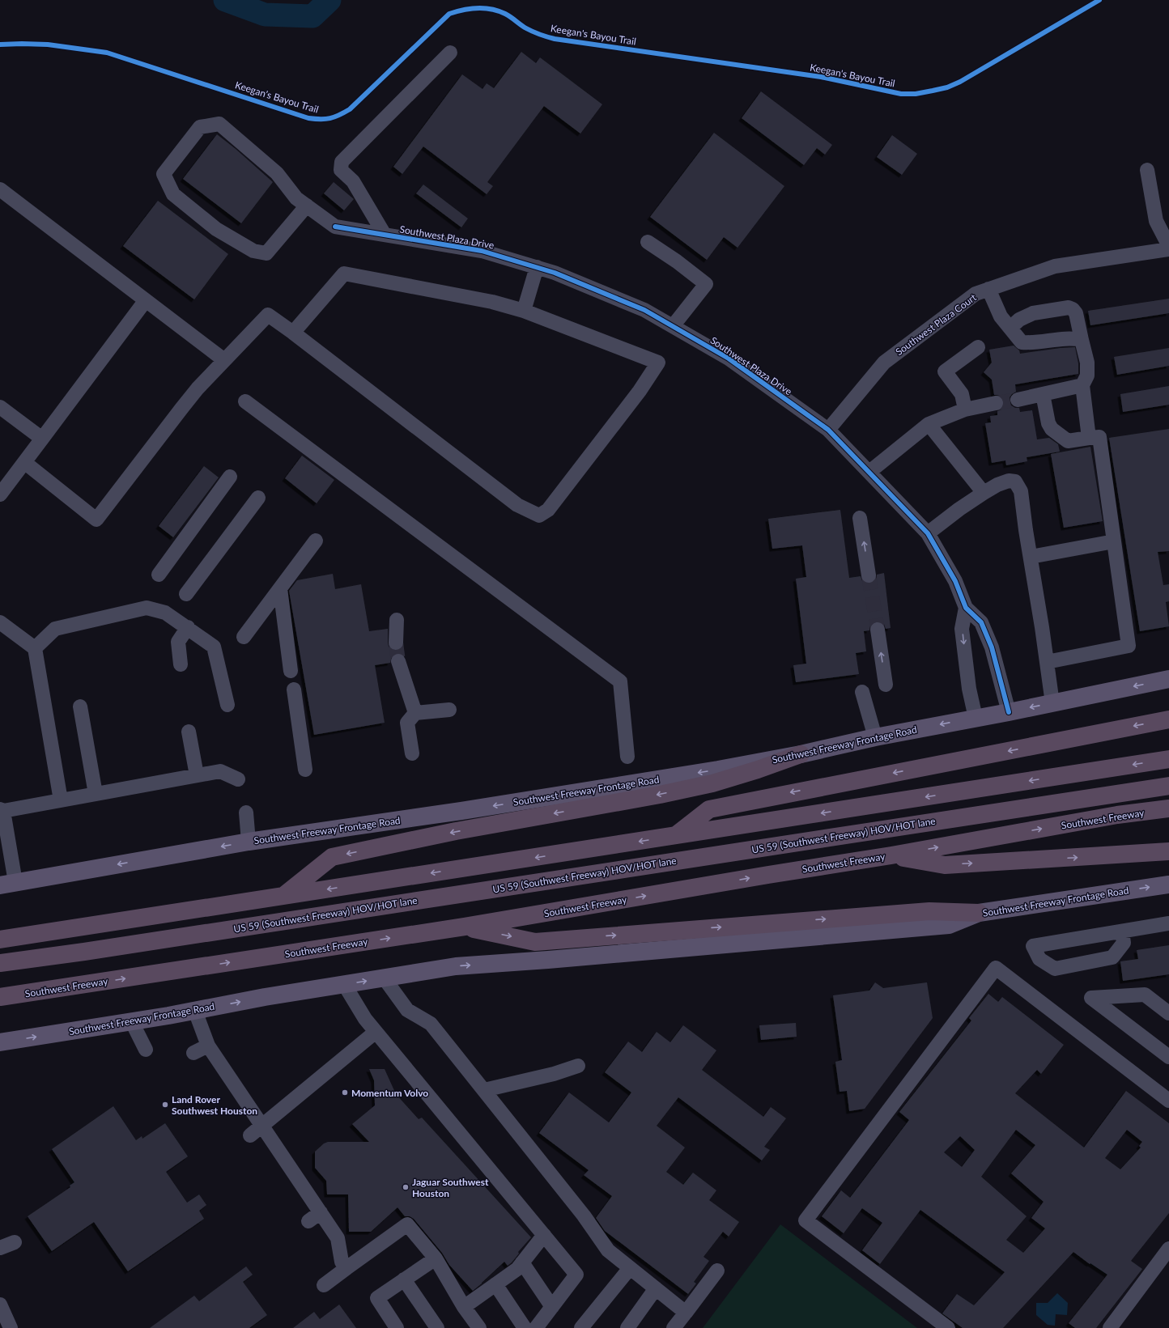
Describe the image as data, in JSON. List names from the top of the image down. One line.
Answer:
{"streets":{"highway":["Southwest Freeway","US 59 (Southwest Freeway) HOV/HOT lane"],"main road":["Southwest Freeway Frontage Road"],"street":["Southwest Plaza Drive","Southwest Plaza Court"],"cycle path":["Keegan's Bayou Trail"]},"crossings":[["Southwest Plaza Drive","Southwest Plaza Court"],["Southwest Plaza Drive","Southwest Freeway Frontage Road"]],"places":["Momentum Volvo","Land Rover Southwest Houston","Jaguar Southwest Houston"]}
